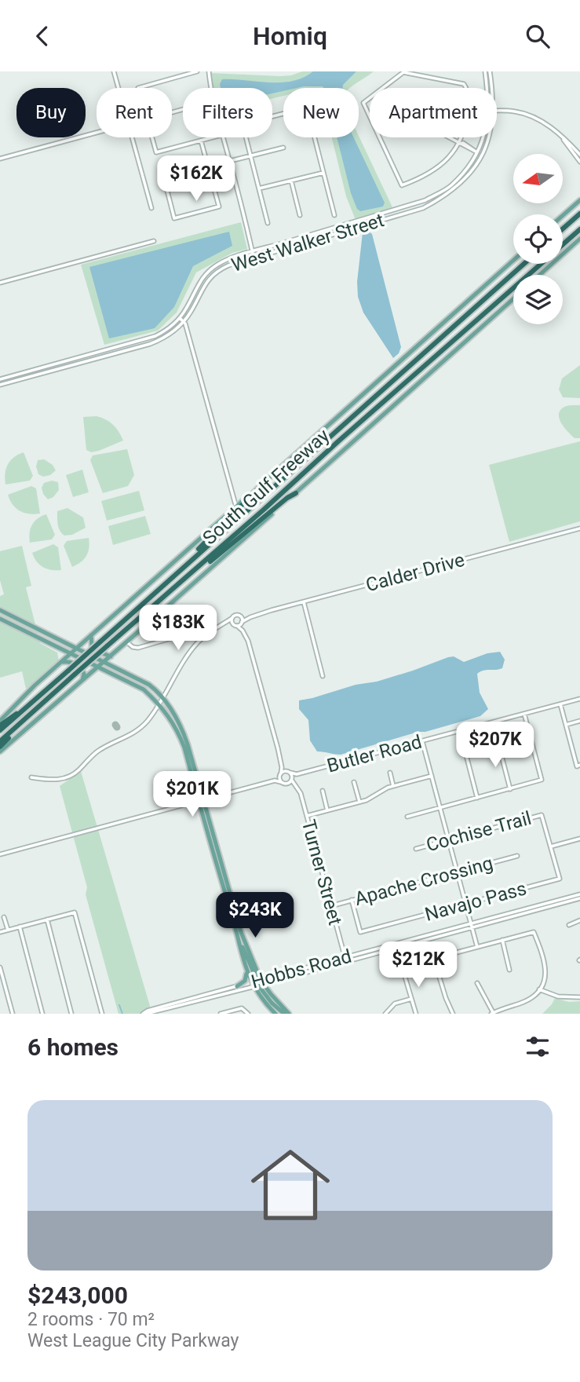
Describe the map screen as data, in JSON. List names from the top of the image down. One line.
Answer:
{"streets":{"highway":["South Gulf Freeway"],"street":["West Walker Street","Calder Drive","Butler Road","Cochise Trail","Turner Street","Apache Crossing","Navajo Pass","Hobbs Road"]},"crossings":[["Butler Road","Turner Street"],["Cochise Trail","Navajo Pass"],["Turner Street","Apache Crossing"],["Turner Street","Hobbs Road"],["Apache Crossing","Navajo Pass"]],"north":"left","page":{"header":"Homiq","chip":["Buy","Rent","Filters","New","Apartment"],"price":["$162K","$183K","$207K","$201K","$243K","$212K"],"heading":"6 homes","list":[{"name":"$243,000","note":"2 rooms · 70 m² · West League City Parkway"}]}}
